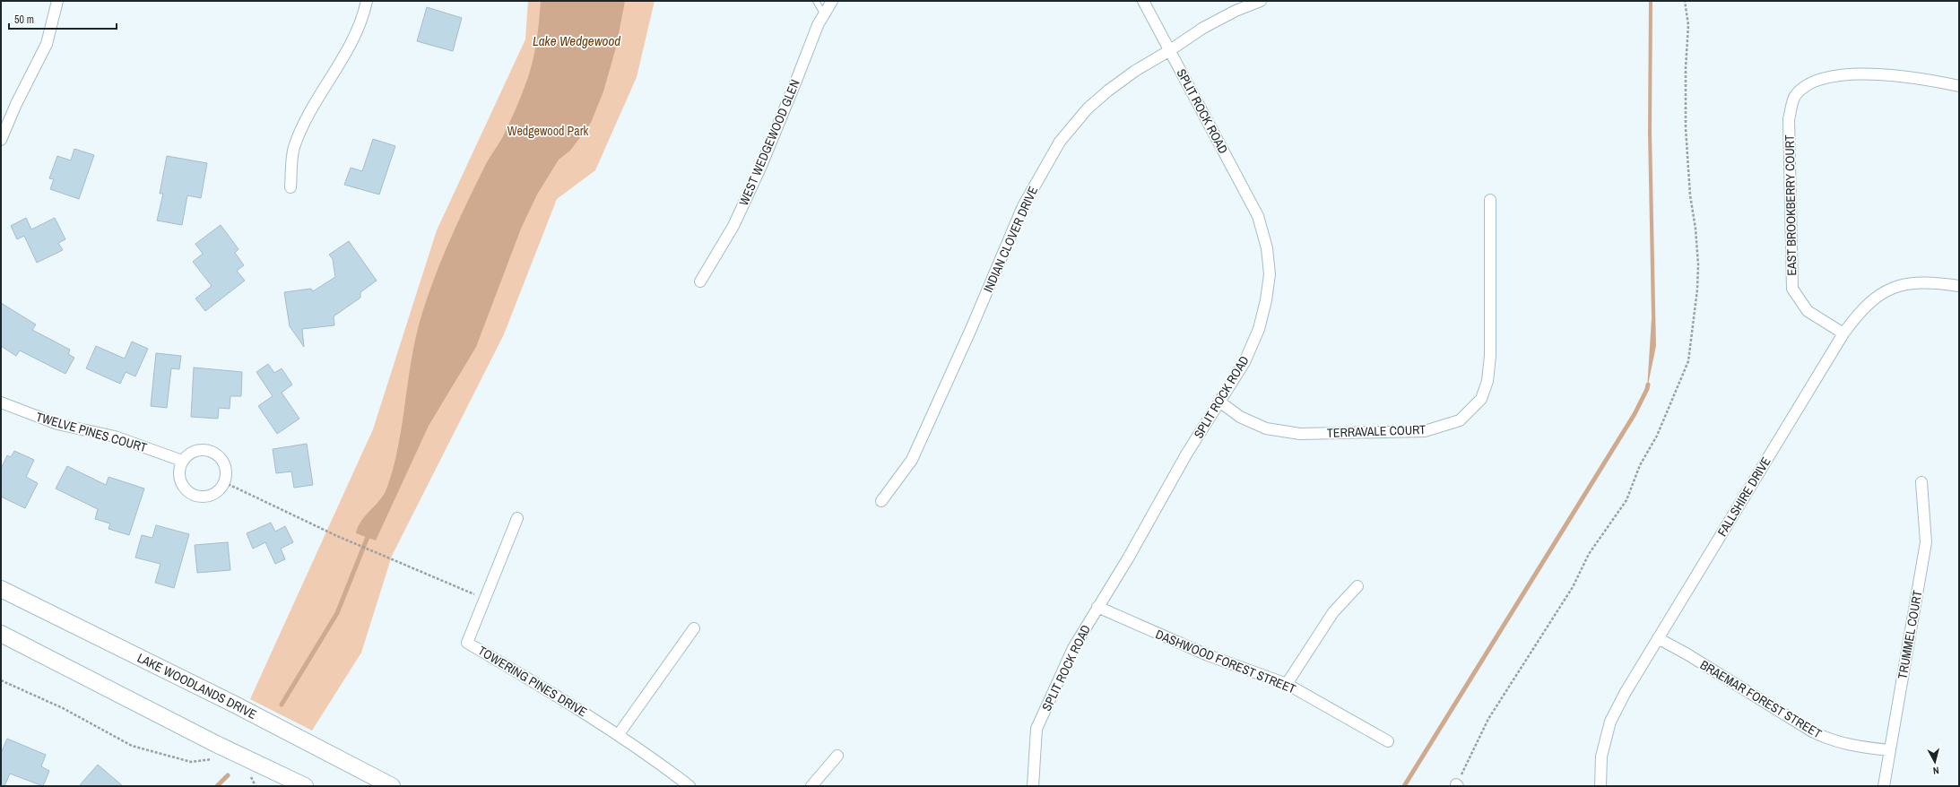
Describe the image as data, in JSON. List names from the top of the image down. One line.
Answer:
{"streets":{"main road":["LAKE WOODLANDS DRIVE"],"street":["SPLIT ROCK ROAD","WEST WEDGEWOOD GLEN","EAST BROOKBERRY COURT","INDIAN CLOVER DRIVE","TERRAVALE COURT","TWELVE PINES COURT","FALLSHIRE DRIVE","TRUMMEL COURT","DASHWOOD FOREST STREET","TOWERING PINES DRIVE","BRAEMAR FOREST STREET"]},"crossings":[["SPLIT ROCK ROAD","INDIAN CLOVER DRIVE"],["SPLIT ROCK ROAD","TERRAVALE COURT"],["SPLIT ROCK ROAD","DASHWOOD FOREST STREET"],["EAST BROOKBERRY COURT","FALLSHIRE DRIVE"],["FALLSHIRE DRIVE","BRAEMAR FOREST STREET"],["TRUMMEL COURT","BRAEMAR FOREST STREET"]],"water":["Lake Wedgewood"],"parks":["Wedgewood Park"],"scale_bar":"50 m","north":"bottom"}
